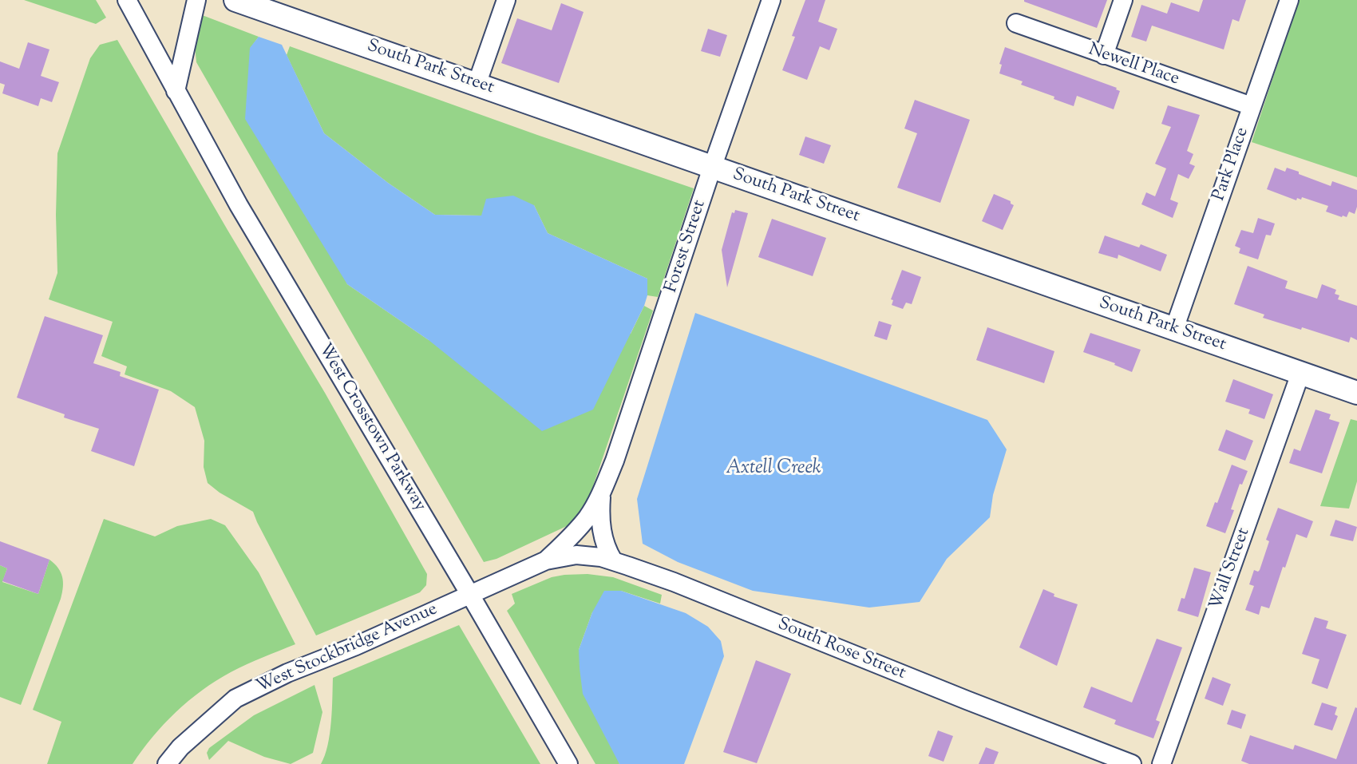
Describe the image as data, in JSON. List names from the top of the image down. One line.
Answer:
{"streets":{"main road":["South Park Street"],"street":["Newell Place","Park Place","Forest Street","West Crosstown Parkway","Wall Street","West Stockbridge Avenue","South Rose Street"]},"crossings":[["Newell Place","Park Place"],["South Park Street","Park Place"],["South Park Street","Forest Street"],["South Park Street","Wall Street"],["Forest Street","West Stockbridge Avenue"],["Forest Street","South Rose Street"],["West Crosstown Parkway","West Stockbridge Avenue"],["West Stockbridge Avenue","South Rose Street"]],"water":["Axtell Creek"]}
